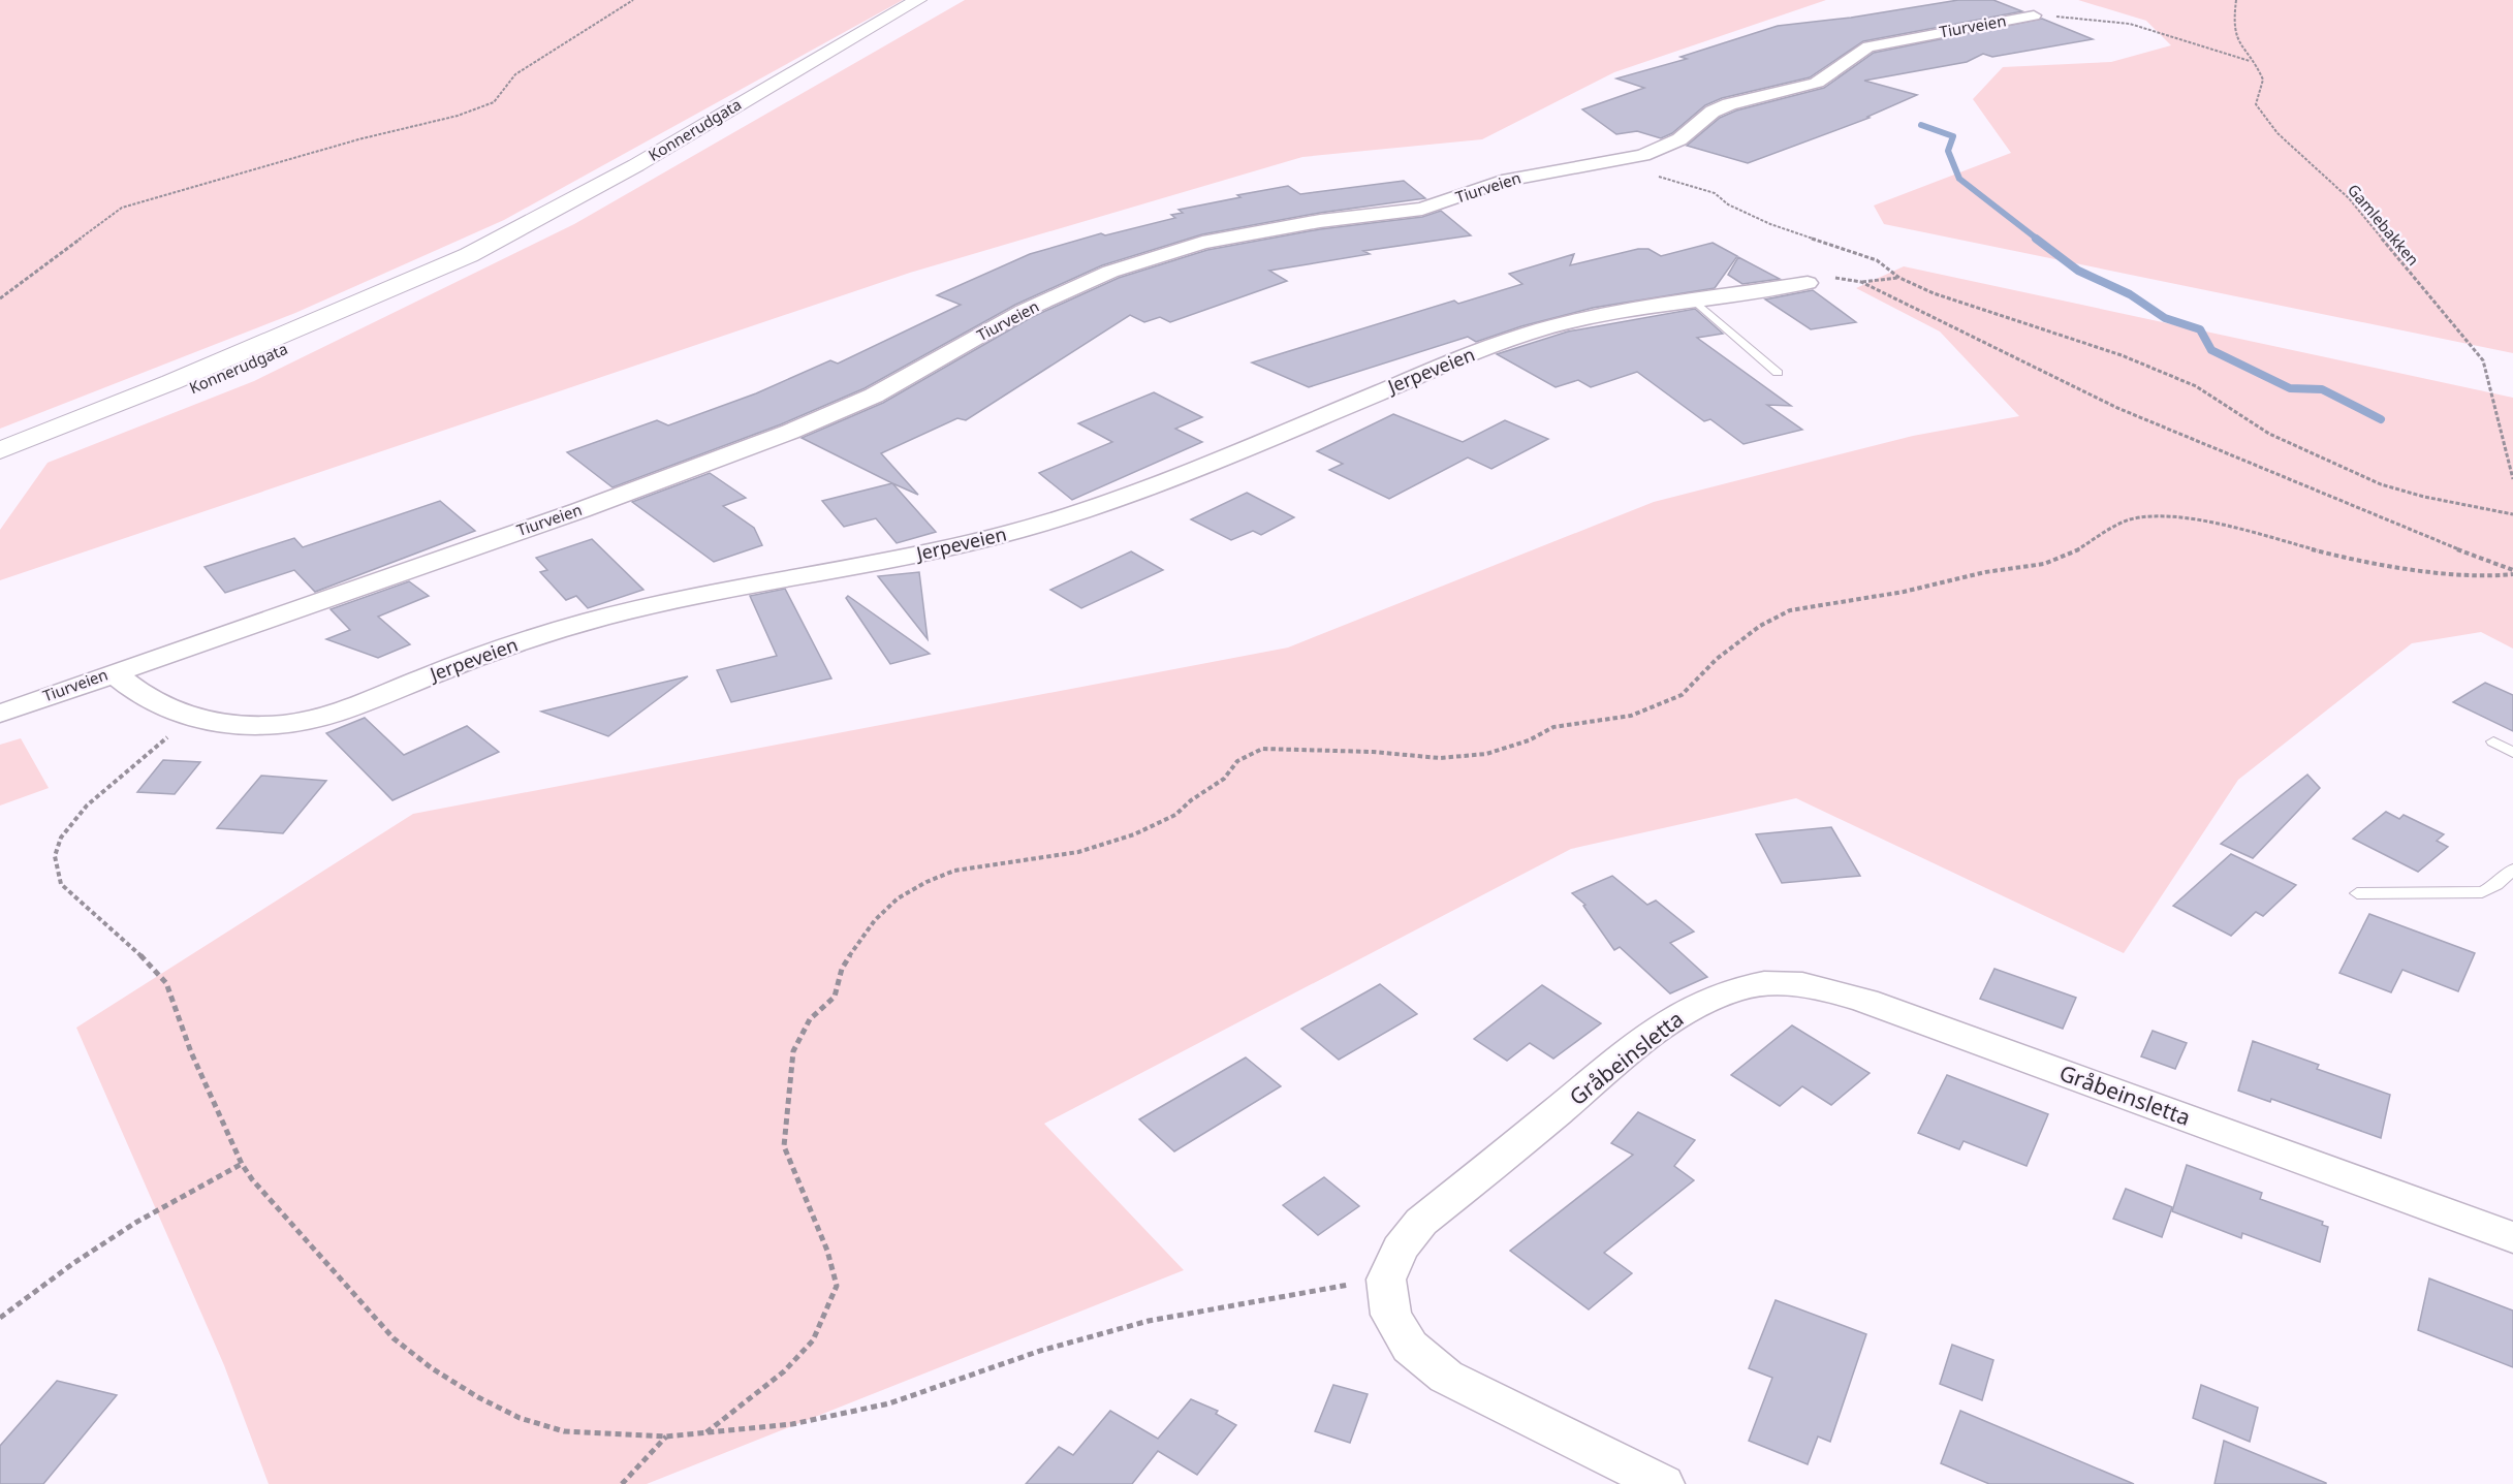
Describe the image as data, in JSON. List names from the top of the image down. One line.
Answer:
{"streets":{"main road":["Konnerudgata"],"street":["Tiurveien","Jerpeveien","Gråbeinsletta"],"path":["Gamlebakken"]},"crossings":[["Tiurveien","Jerpeveien"]]}
